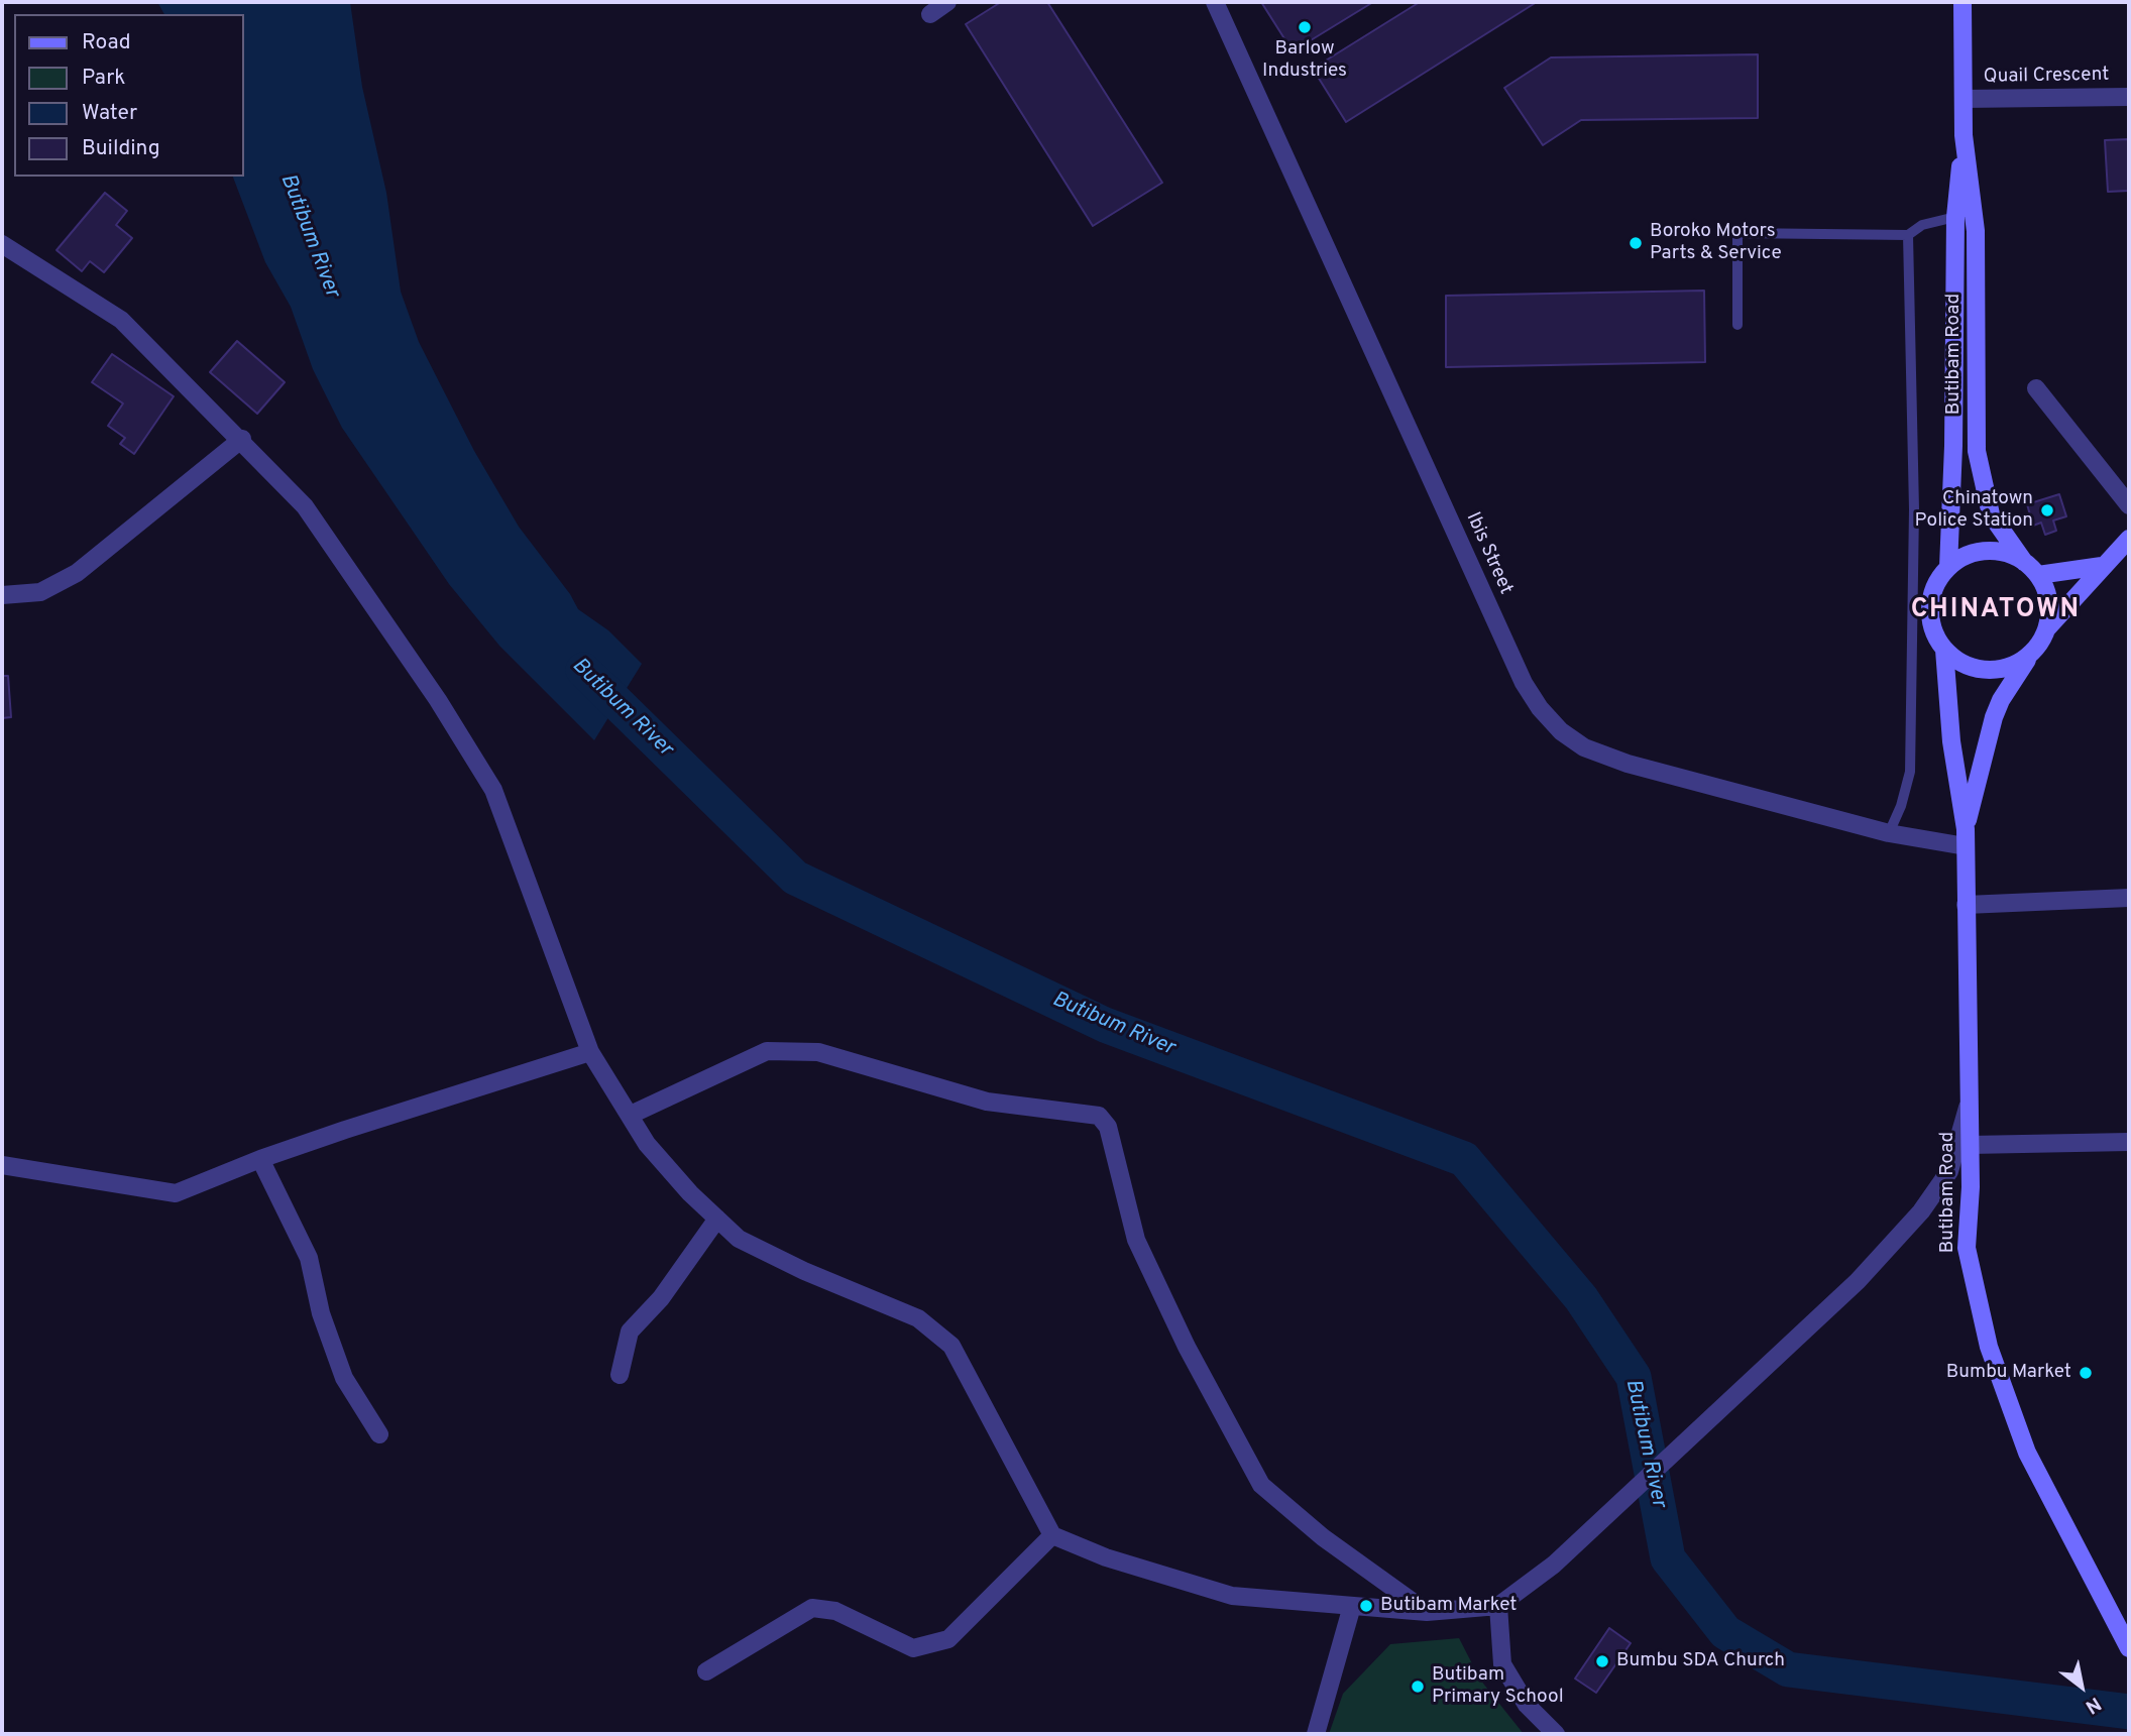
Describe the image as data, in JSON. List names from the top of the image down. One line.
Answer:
{"streets":{"main road":["Butibam Road"],"street":["Quail Crescent","Ibis Street"]},"crossings":[["Quail Crescent","Butibam Road"],["Butibam Road","Ibis Street"]],"districts":["CHINATOWN"],"water":["Butibum River"],"places":["Barlow Industries","Boroko Motors Parts & Service","Chinatown Police Station","Bumbu Market","Butibam Market","Bumbu SDA Church","Butibam Primary School"],"legend":["Road","Park","Water","Building"],"north":"bottom right"}
